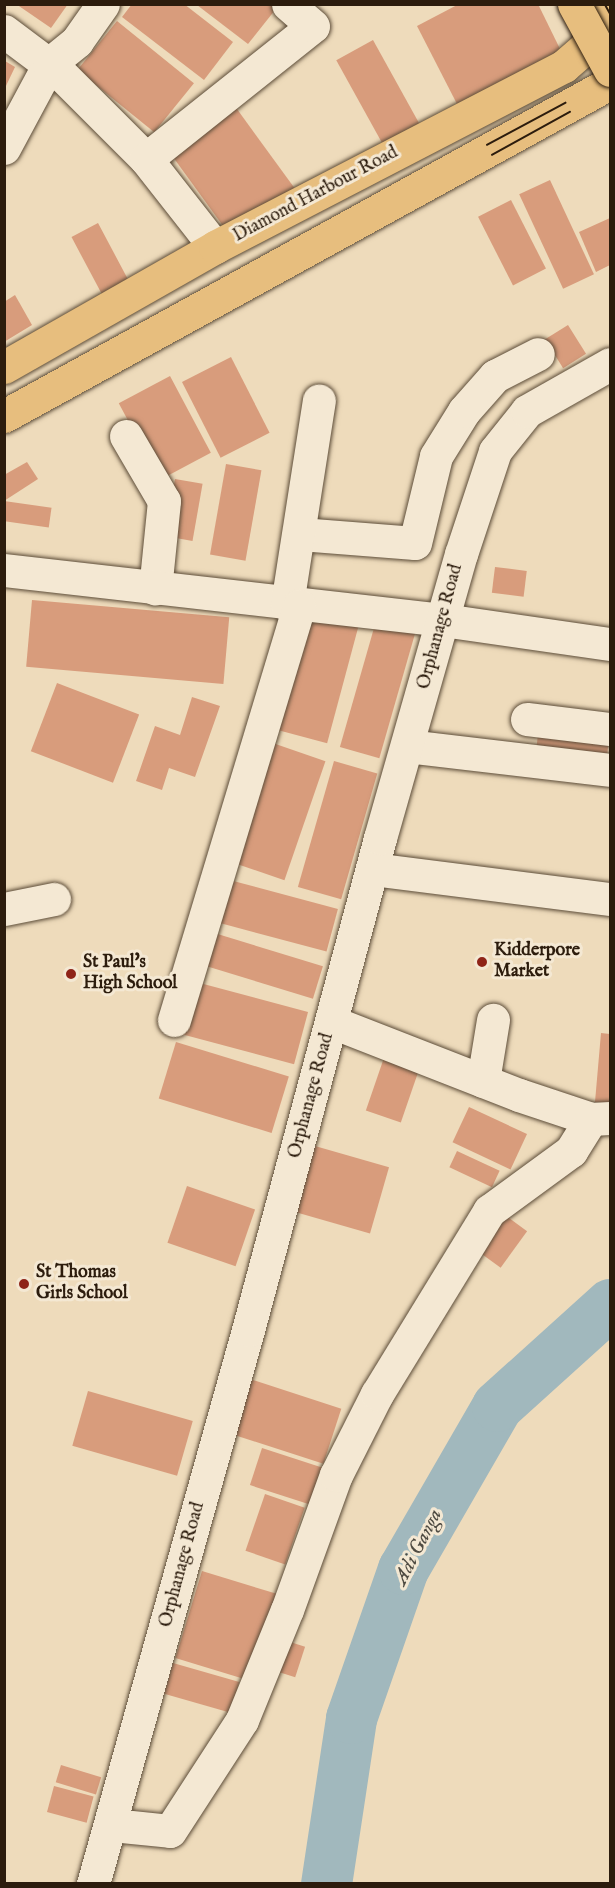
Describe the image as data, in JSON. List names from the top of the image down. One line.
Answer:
{"streets":{"main road":["Diamond Harbour Road"],"street":["Orphanage Road"]},"water":["Adi Ganga"],"places":["Kidderpore Market","St Paul's High School","St Thomas Girls School"]}
